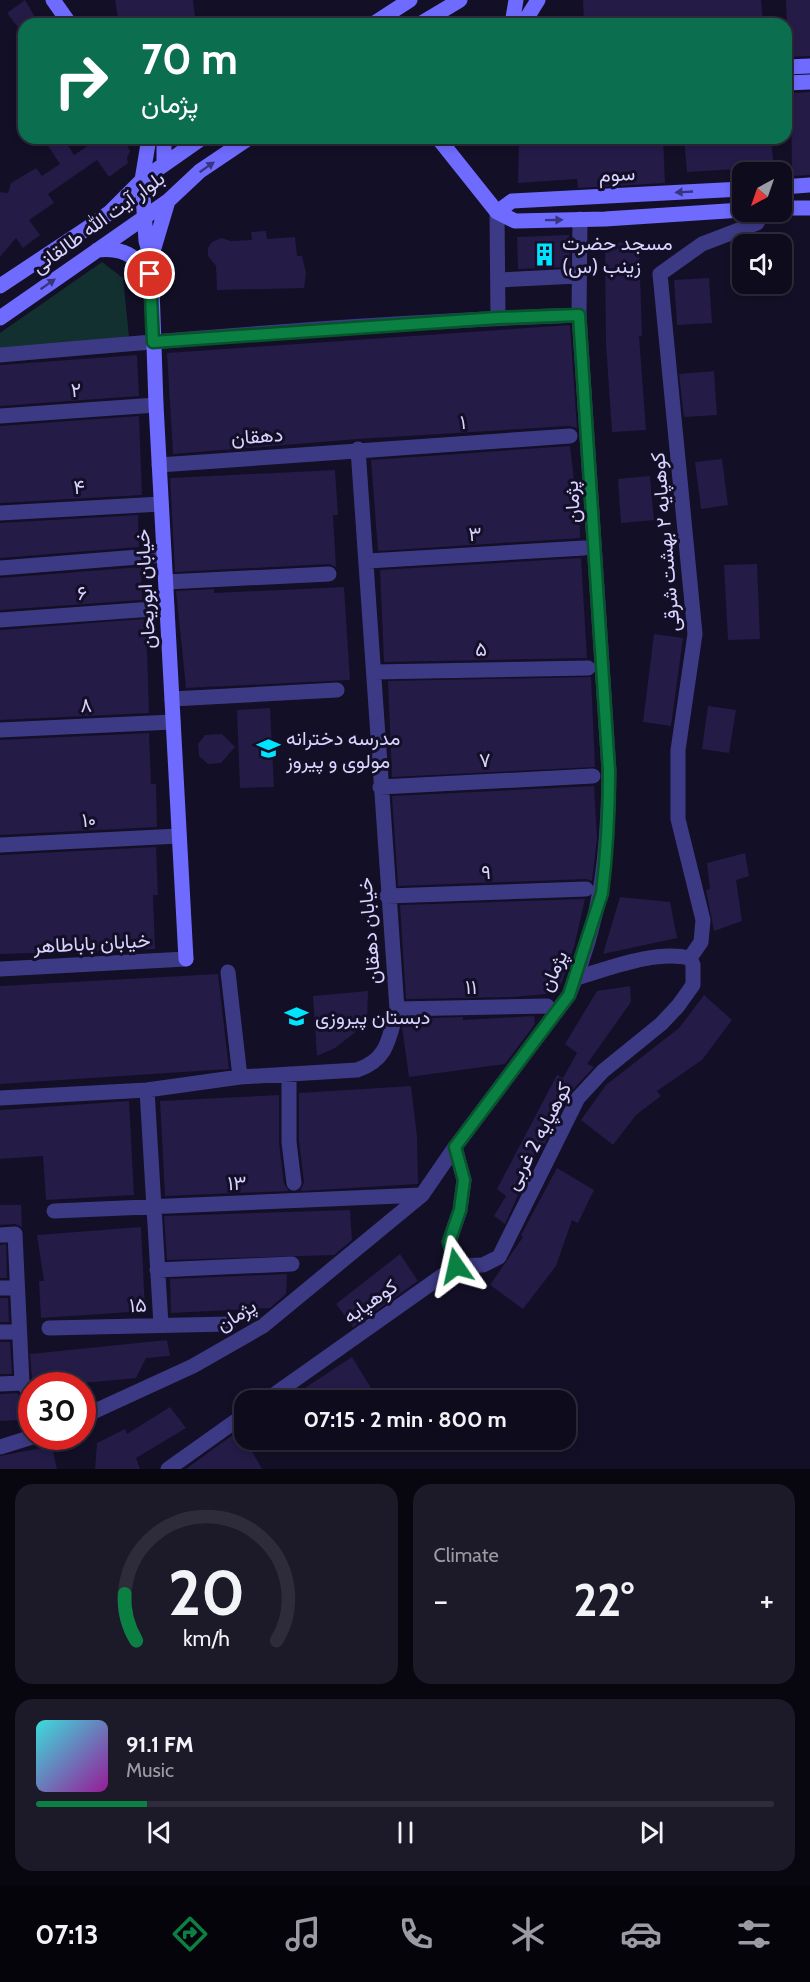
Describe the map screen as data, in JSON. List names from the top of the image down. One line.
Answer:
{"streets":{"main road":["سوم","بلوار آیت الله طالقانی","خیابان ابوریحان"],"street":["۲","۱","دهقان","۴","پژمان","۳","کوهپایه ۲ بهشت شرقی","۶","۵","۸","۷","۱۰","۹","خیابان دهقان","خیابان باباطاهر","۱۱","کوهپایه 2 غربی","۱۳","کوهپایه","۱۵"]},"crossings":[["بلوار آیت الله طالقانی","خیابان ابوریحان"],["۲","خیابان ابوریحان"],["۱","دهقان"],["۱","خیابان دهقان"],["دهقان","خیابان ابوریحان"],["دهقان","خیابان دهقان"],["۴","خیابان ابوریحان"],["پژمان","۱۳"],["۳","خیابان دهقان"],["کوهپایه ۲ بهشت شرقی","کوهپایه 2 غربی"],["خیابان ابوریحان","۶"],["خیابان ابوریحان","۸"],["خیابان ابوریحان","۱۰"],["خیابان ابوریحان","خیابان باباطاهر"],["۵","خیابان دهقان"],["۷","خیابان دهقان"],["۹","خیابان دهقان"],["خیابان دهقان","۱۱"],["کوهپایه 2 غربی","کوهپایه"]],"places":{"building":["مسجد حضرت زینب (س)"],"school or university":["مدرسه دخترانه مولوی و پیروز","دبستان پیروزی"]},"north":"bottom left","page":{"turn":["70 m","پژمان"],"limit":"30","trip":"07:15 · 2 min · 800 m","tile":"Climate","heat":["−","22°","+"],"song":["91.1 FM","Music"],"tabs":"07:13","gauge":["20","km/h"]}}
